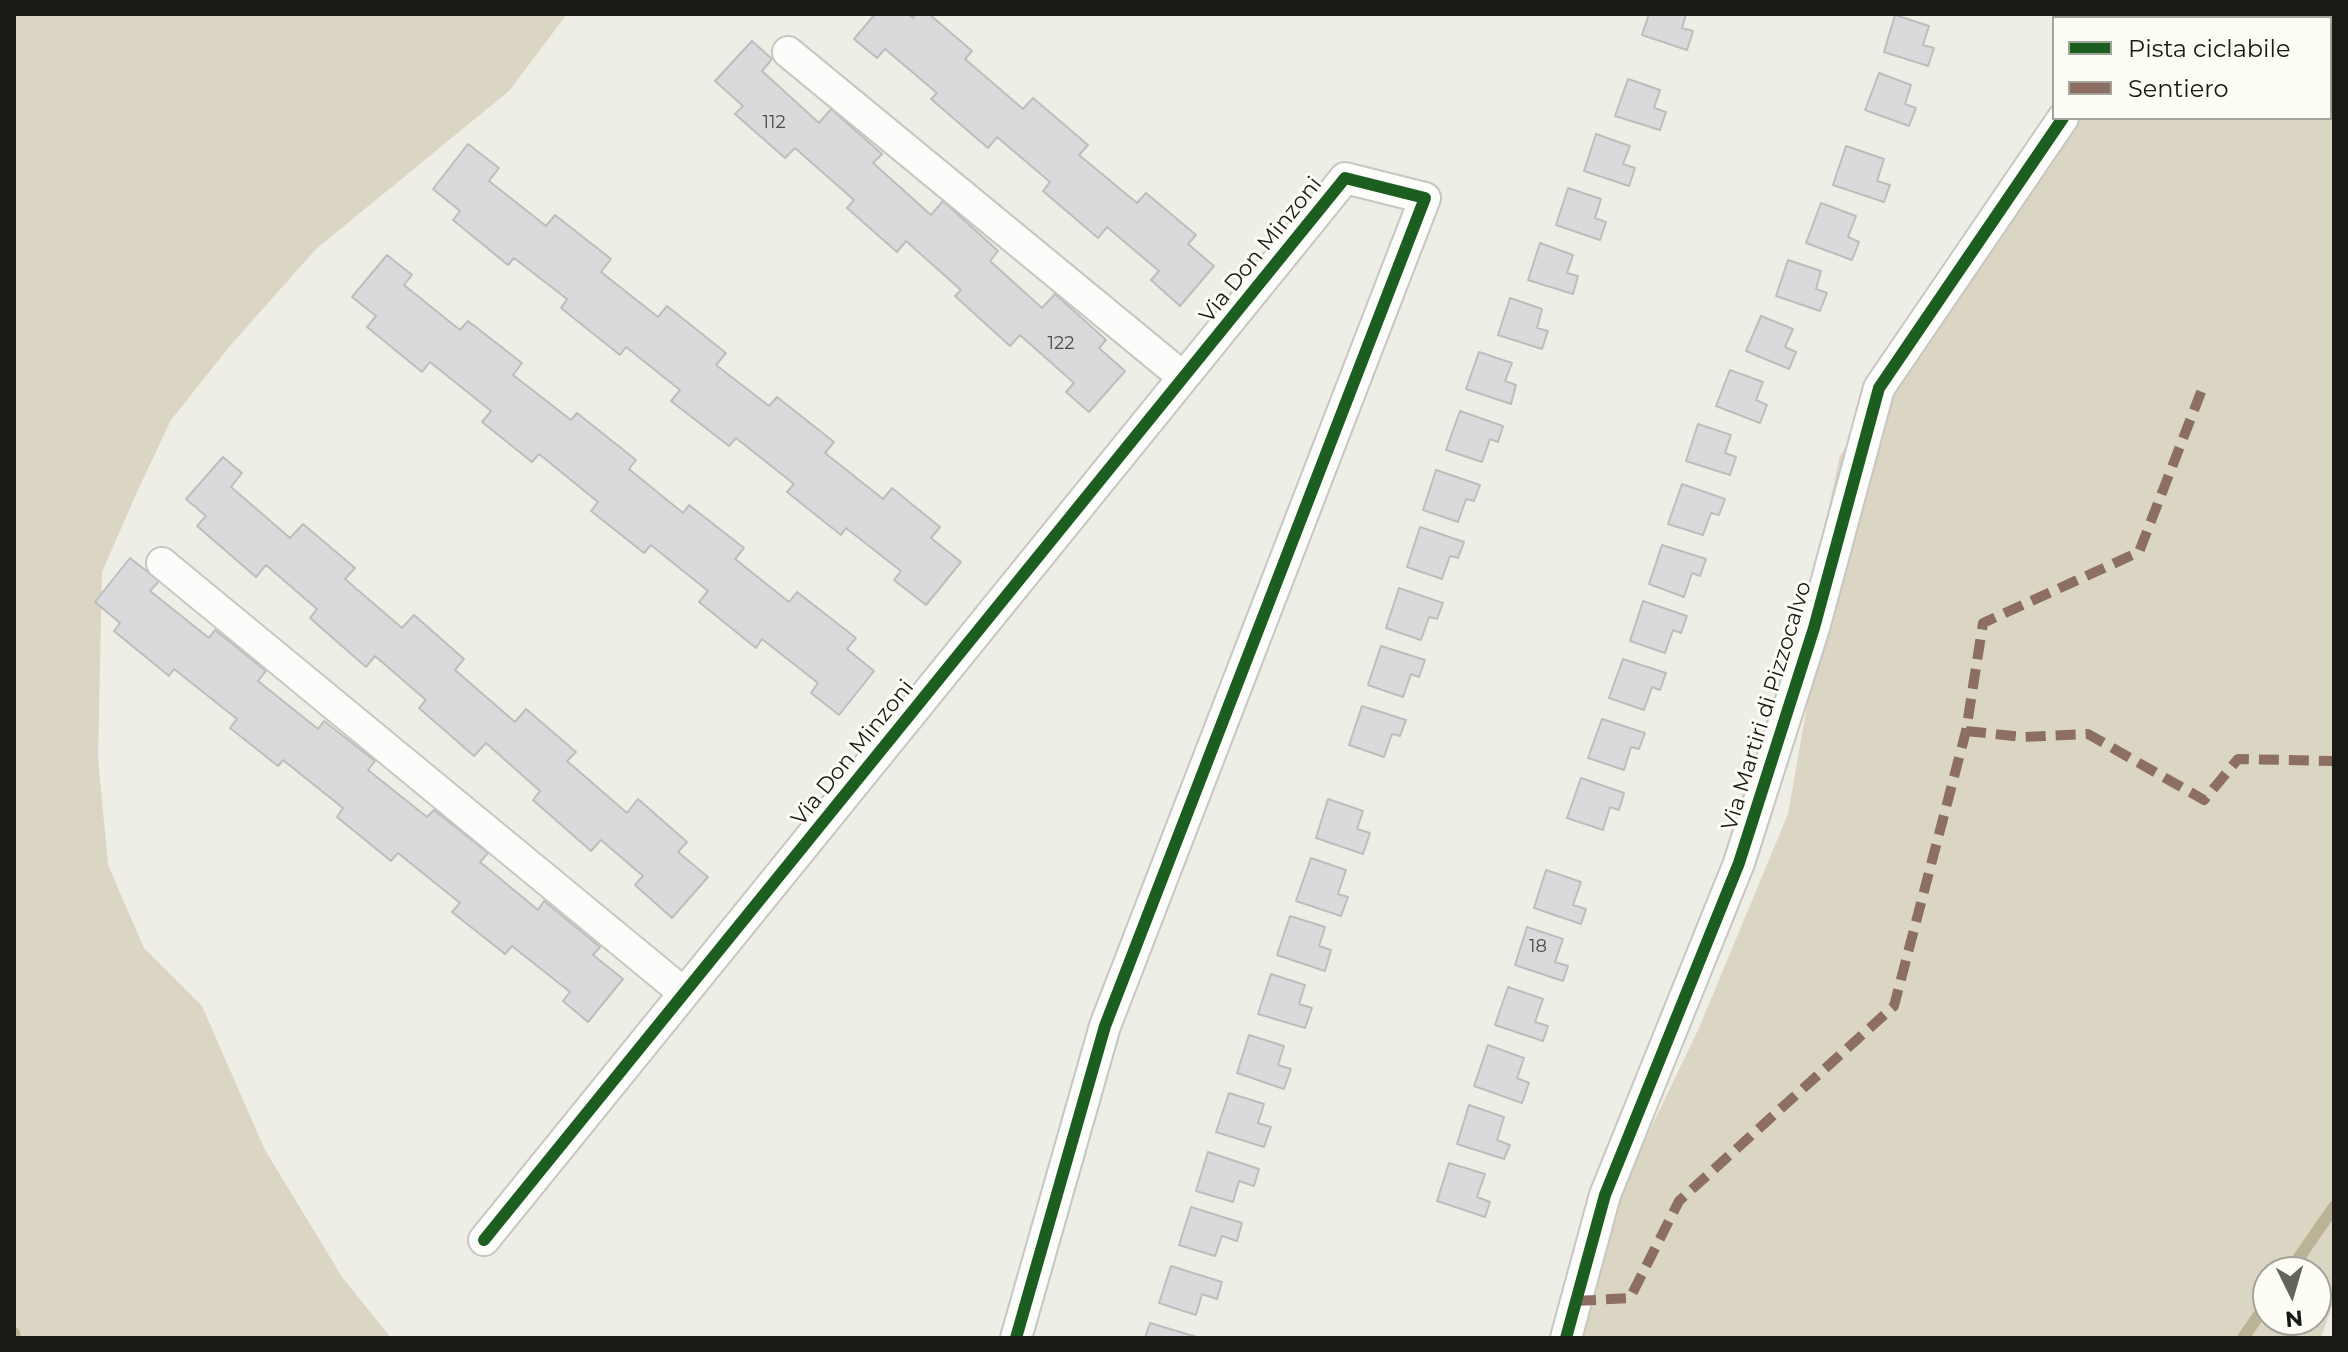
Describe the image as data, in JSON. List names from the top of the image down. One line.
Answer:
{"streets":{"street":["Via Don Minzoni","Via Martiri di Pizzocalvo"]},"house_numbers":["112","122","18"],"legend":["Pista ciclabile","Sentiero"],"north":"bottom"}
